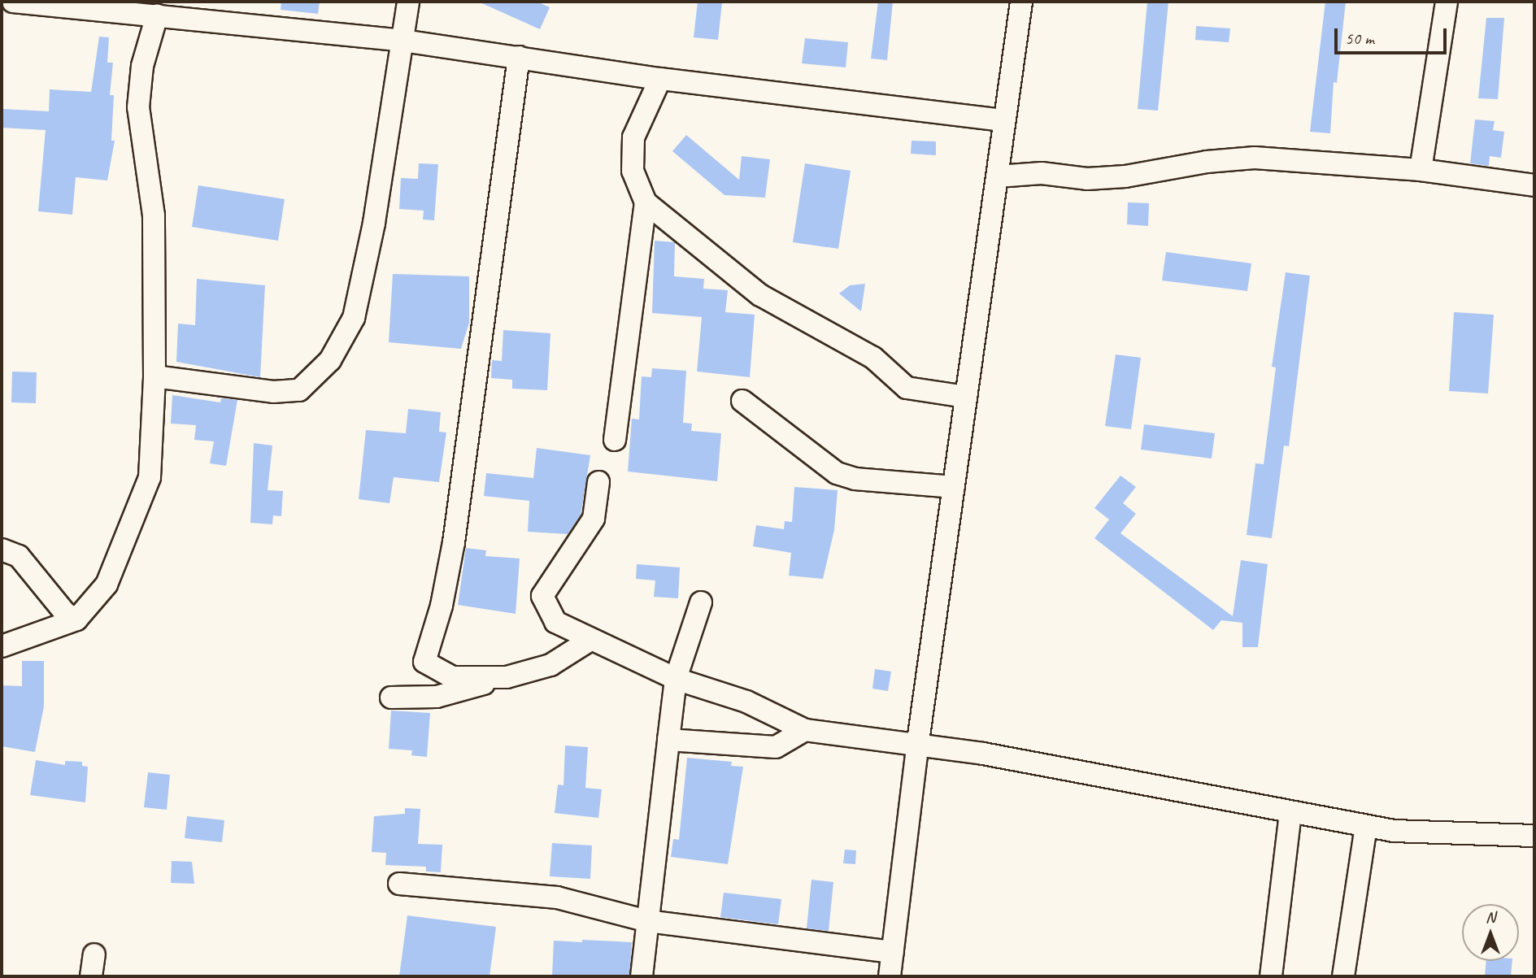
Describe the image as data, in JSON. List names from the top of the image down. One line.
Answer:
{"scale_bar":"50 m","north":"top"}
